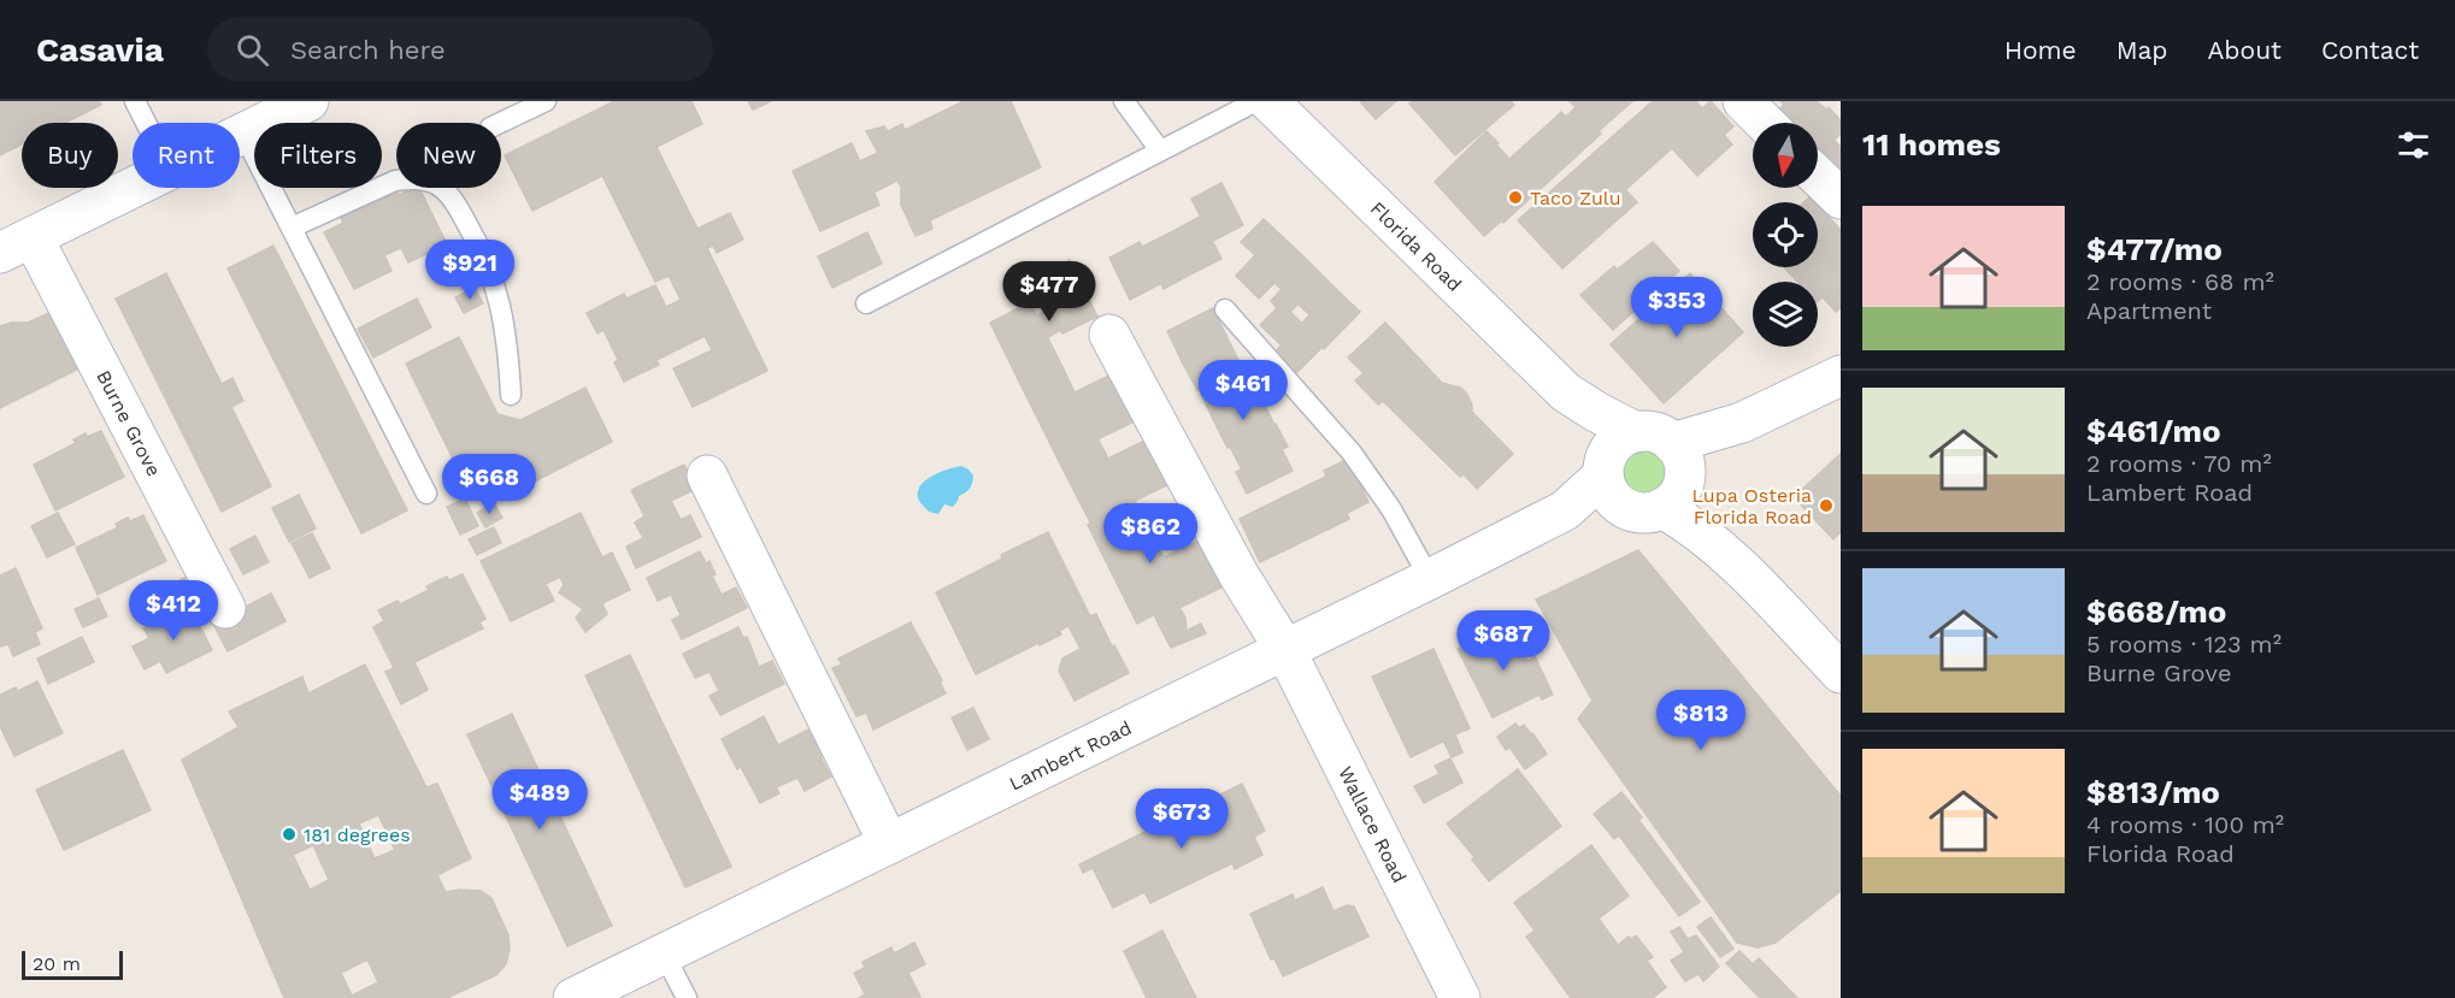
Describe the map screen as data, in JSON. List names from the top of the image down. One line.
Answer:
{"streets":{"street":["Florida Road","Burne Grove","Lambert Road","Wallace Road"]},"crossings":[["Florida Road","Lambert Road"],["Lambert Road","Wallace Road"]],"places":["Taco Zulu","Lupa Osteria Florida Road","181 degrees"],"scale_bar":"20 m","north":"bottom","page":{"header":"Casavia","search":"Search here","nav":["Home","Map","About","Contact"],"heading":"11 homes","chip":["Buy","Rent","Filters","New"],"list":[{"name":"$477/mo","note":"2 rooms · 68 m² · Apartment"},{"name":"$461/mo","note":"2 rooms · 70 m² · Lambert Road"},{"name":"$668/mo","note":"5 rooms · 123 m² · Burne Grove"},{"name":"$813/mo","note":"4 rooms · 100 m² · Florida Road"}],"price":["$921","$477","$353","$461","$668","$862","$412","$687","$813","$489","$673"],"scale":"20 m"}}
